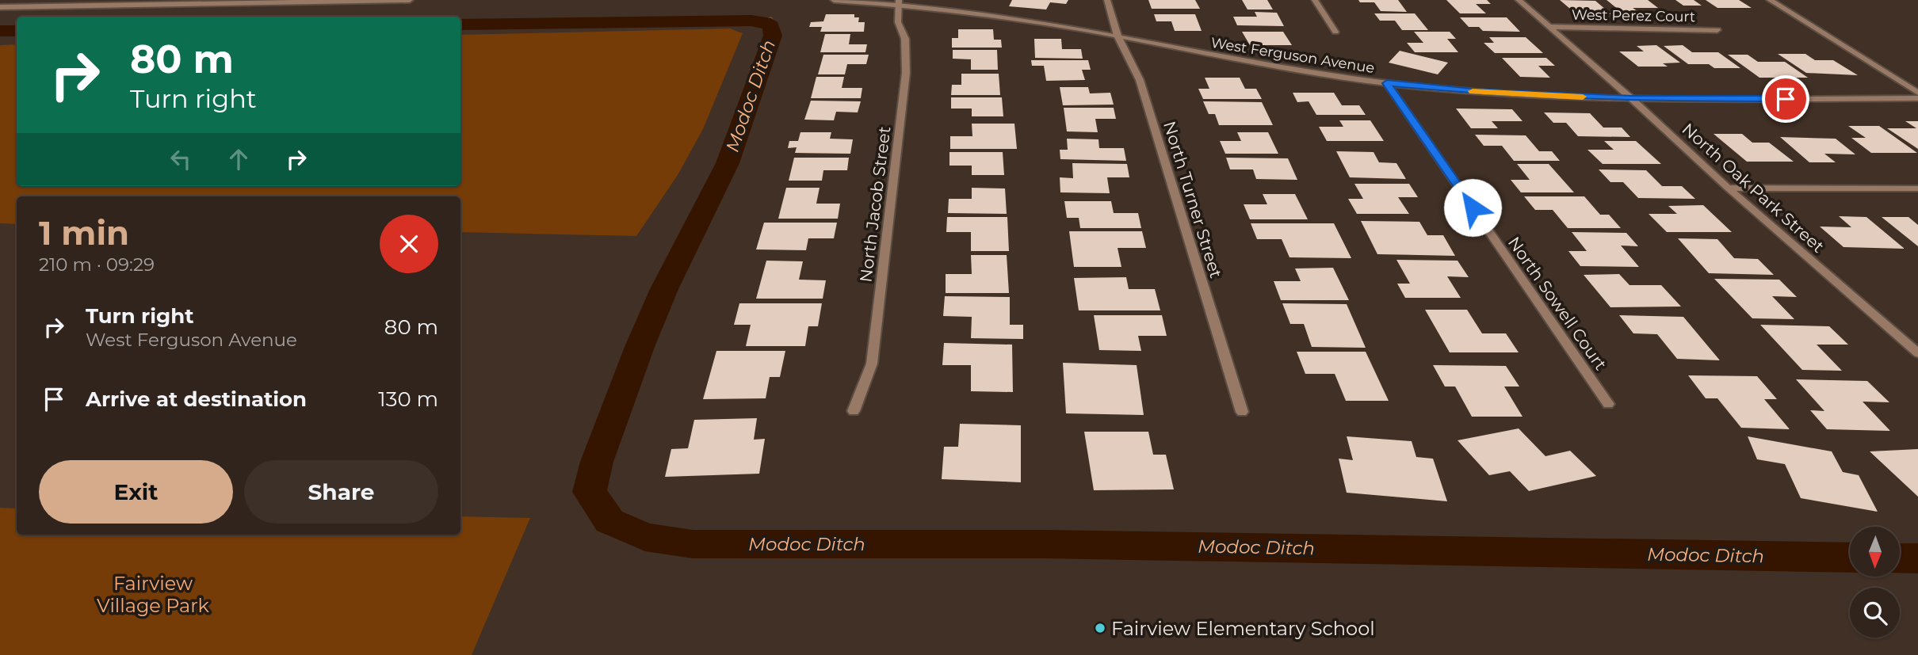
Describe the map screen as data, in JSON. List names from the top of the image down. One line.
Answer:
{"streets":{"street":["West Perez Court","West Ferguson Avenue","North Oak Park Street","North Turner Street","North Jacob Street","North Sowell Court"]},"crossings":[["West Perez Court","North Oak Park Street"],["West Ferguson Avenue","North Oak Park Street"],["West Ferguson Avenue","North Turner Street"],["West Ferguson Avenue","North Jacob Street"],["West Ferguson Avenue","North Sowell Court"]],"water":["Modoc Ditch"],"parks":["Fairview Village Park"],"places":["Fairview Elementary School"],"north":"bottom","page":{"turn":["80 m","Turn right"],"heading":["1 min","210 m · 09:29"],"list":[{"name":"Turn right","note":"West Ferguson Avenue","value":"80 m"},{"name":"Arrive at destination","value":"130 m"}],"buttons":["Exit","Share"]}}
